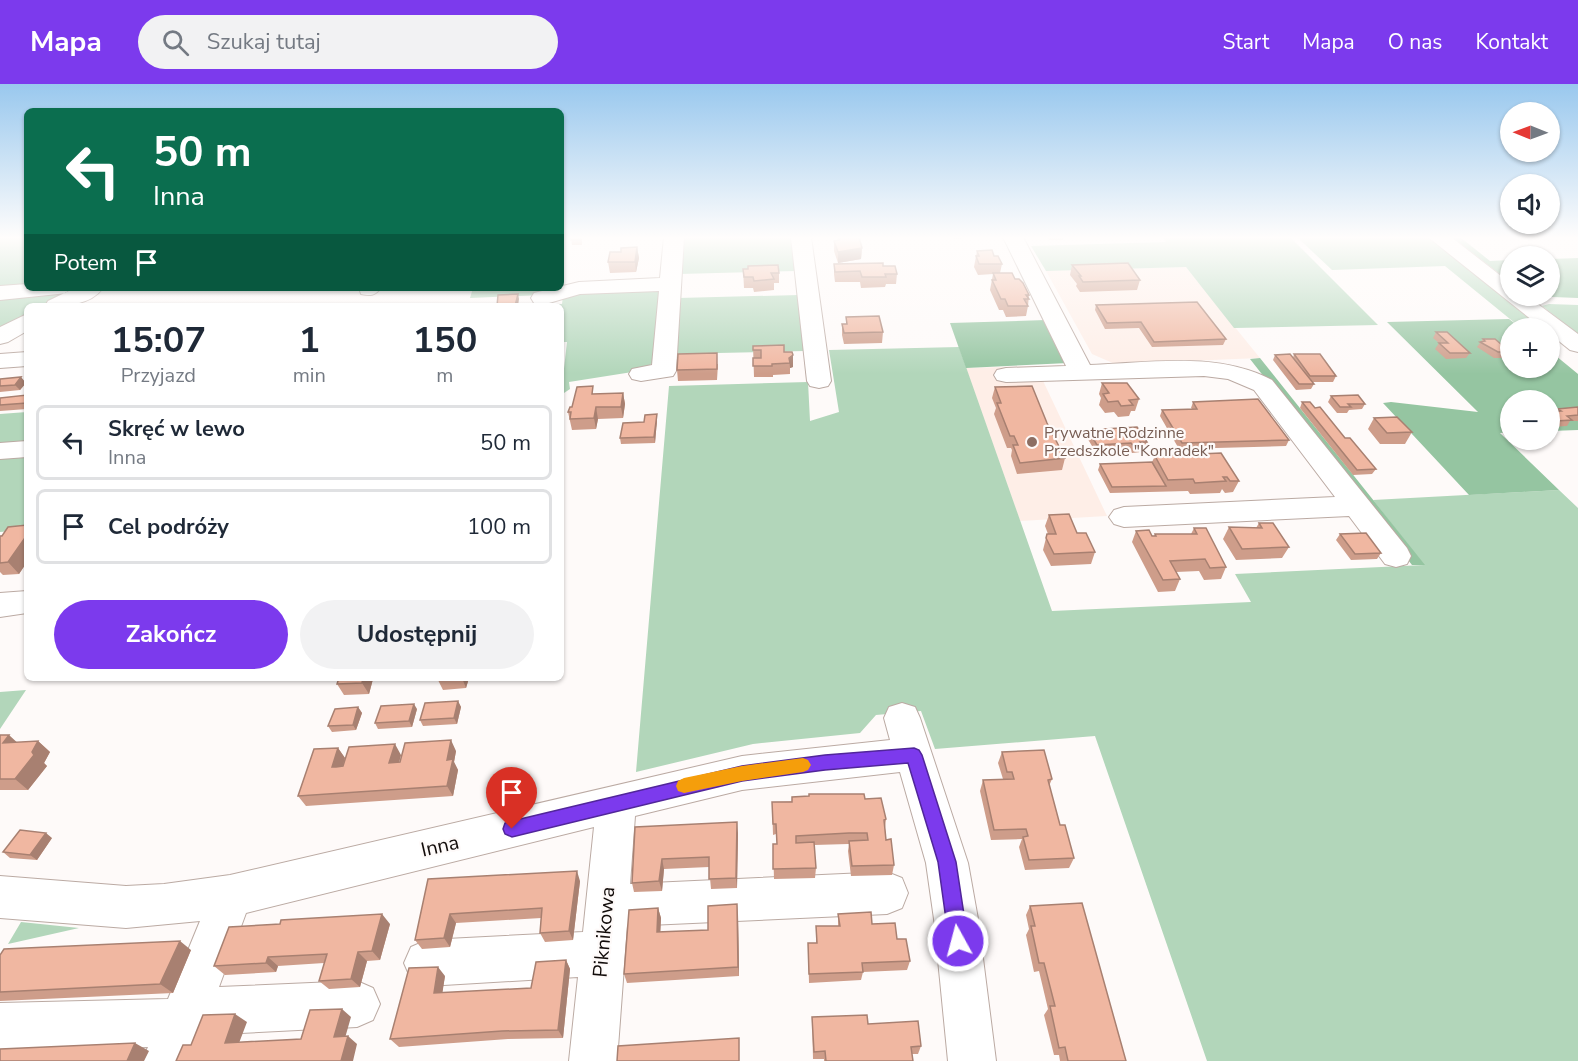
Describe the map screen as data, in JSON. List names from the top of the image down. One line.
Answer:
{"streets":{"street":["Inna","Piknikowa"]},"crossings":[["Inna","Piknikowa"]],"places":["Prywatne Rodzinne Przedszkole \"Konradek\""],"north":"left","page":{"header":"Mapa","search":"Szukaj tutaj","nav":["Start","Mapa","O nas","Kontakt"],"map_buttons":["+","−"],"turn":["50 m","Inna"],"then":"Potem","eta":["15:07","Przyjazd","1","min","150","m"],"list":[{"name":"Skręć w lewo","note":"Inna","value":"50 m"},{"name":"Cel podróży","value":"100 m"}],"buttons":["Zakończ","Udostępnij"]}}
